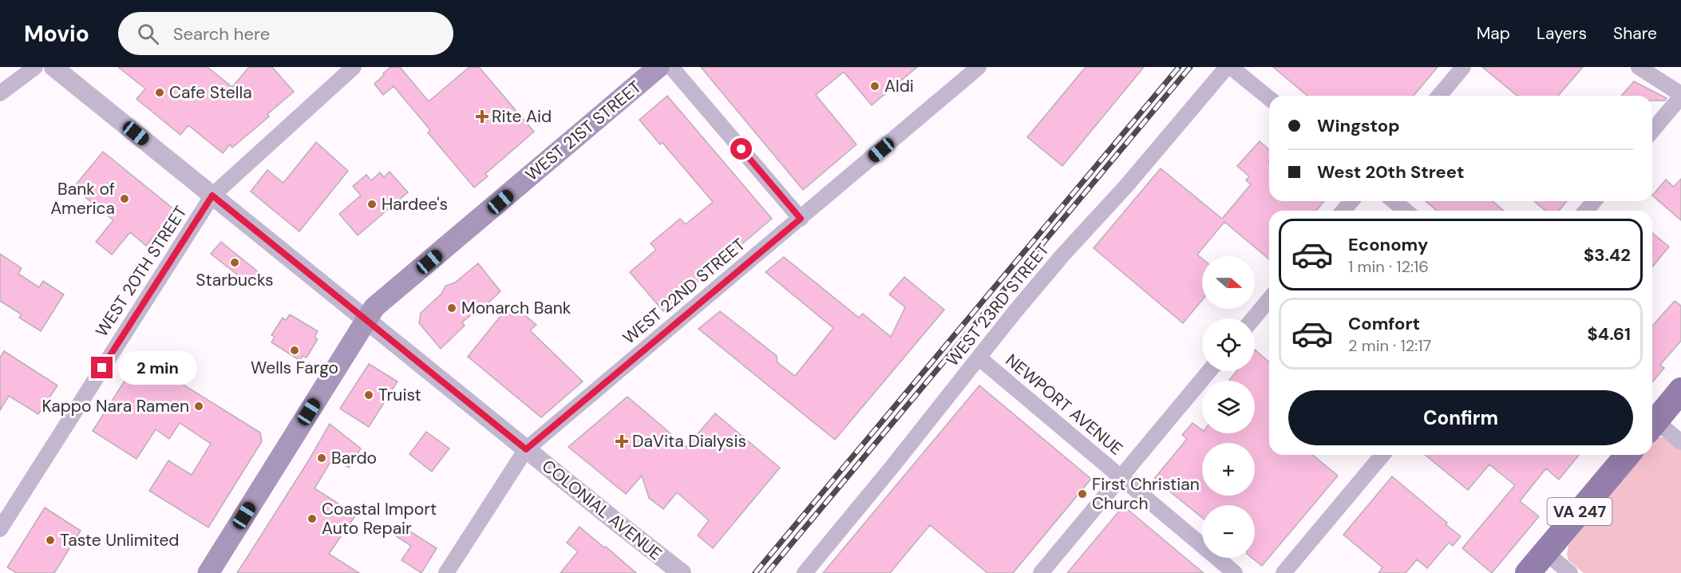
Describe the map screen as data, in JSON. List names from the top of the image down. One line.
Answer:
{"streets":{"main road":["WEST 21ST STREET","VA 247"],"street":["WEST 20TH STREET","WEST 22ND STREET","WEST 23RD STREET","NEWPORT AVENUE","COLONIAL AVENUE"]},"crossings":[["WEST 21ST STREET","COLONIAL AVENUE"],["WEST 20TH STREET","COLONIAL AVENUE"],["WEST 22ND STREET","COLONIAL AVENUE"],["WEST 23RD STREET","NEWPORT AVENUE"]],"places":{"other":["Aldi","Cafe Stella","Bank of America","Hardee's","Starbucks","Monarch Bank","Wells Fargo","Truist","Kappo Nara Ramen","Bardo","First Christian Church","Coastal Import Auto Repair","Taste Unlimited"],"health":["Rite Aid","DaVita Dialysis"]},"north":"right","page":{"header":"Movio","search":"Search here","nav":["Map","Layers","Share"],"banner":["Wingstop","West 20th Street"],"list":[{"name":"Economy","note":"1 min · 12:16","value":"$3.42"},{"name":"Comfort","note":"2 min · 12:17","value":"$4.61"}],"map_buttons":["+","−"],"bubble":"2 min","buttons":"Confirm"}}
